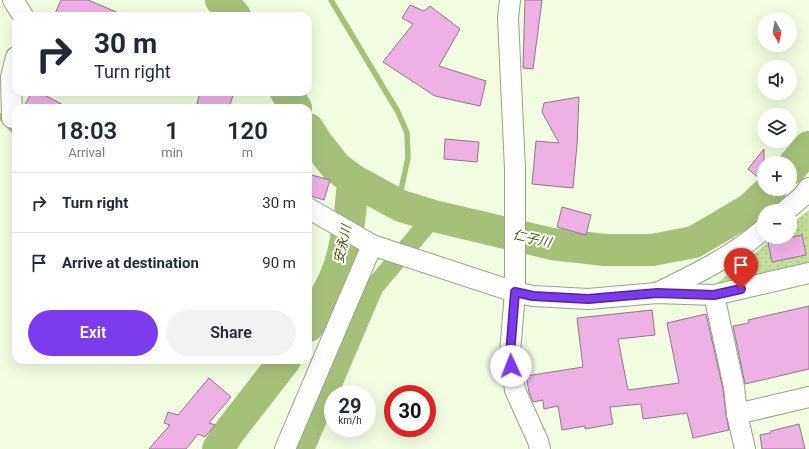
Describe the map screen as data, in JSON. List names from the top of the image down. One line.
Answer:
{"water":["仁子川","安永川"],"north":"bottom","page":{"map_buttons":["+","−"],"turn":["30 m","Turn right"],"eta":["18:03","Arrival","1","min","120","m"],"list":[{"name":"Turn right","value":"30 m"},{"name":"Arrive at destination","value":"90 m"}],"buttons":["Exit","Share"],"speed":"29 km/h","limit":"30"}}
